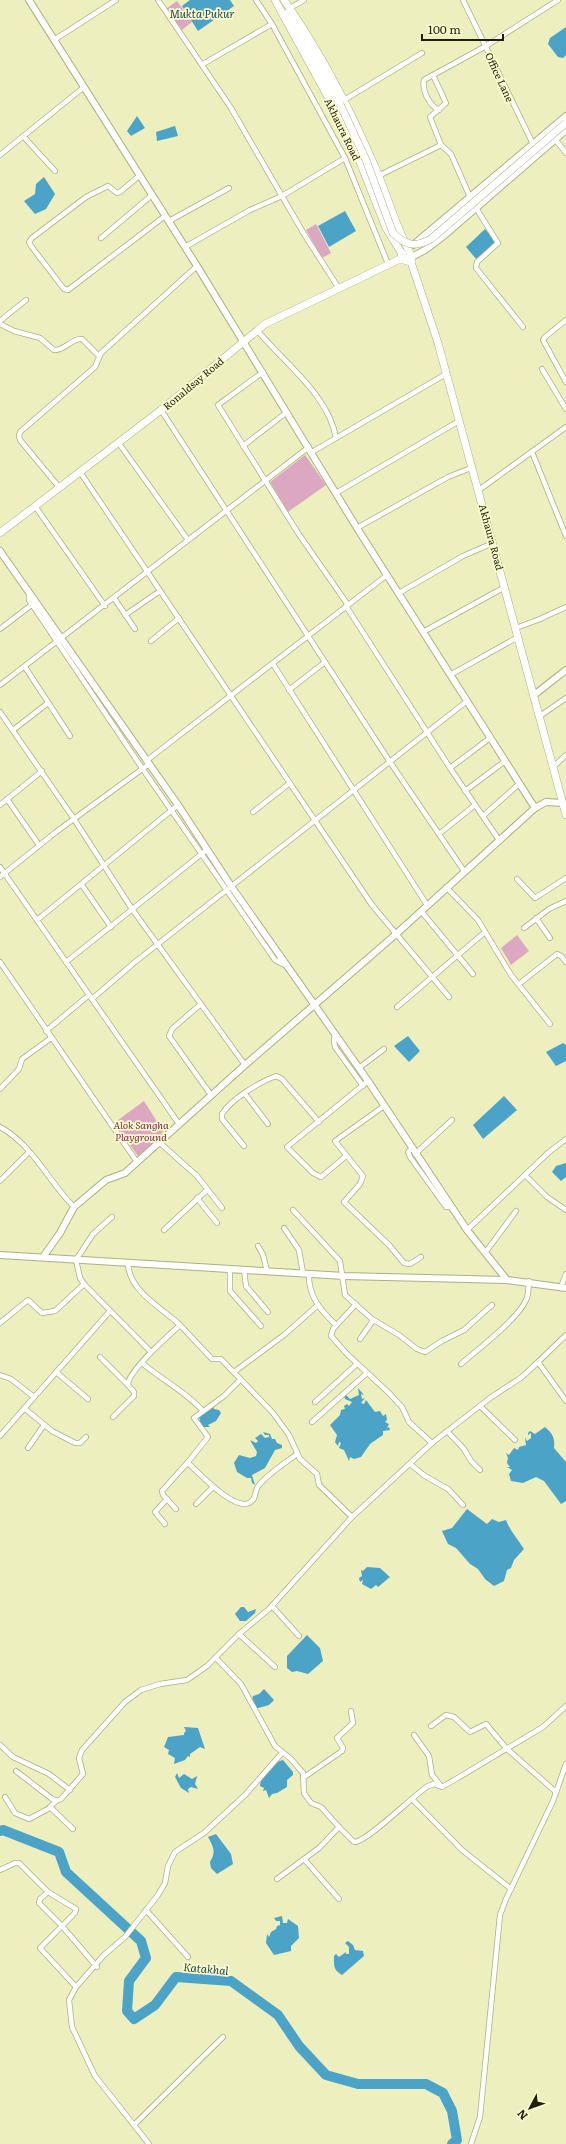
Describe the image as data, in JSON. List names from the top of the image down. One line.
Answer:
{"streets":{"main road":["Akhaura Road","Ronaldsay Road"],"street":["Office Lane"]},"crossings":[["Akhaura Road","Ronaldsay Road"]],"water":["Mukta Pukur","Katakhal"],"parks":["Alok Sangha Playground"],"scale_bar":"100 m","north":"bottom left"}
